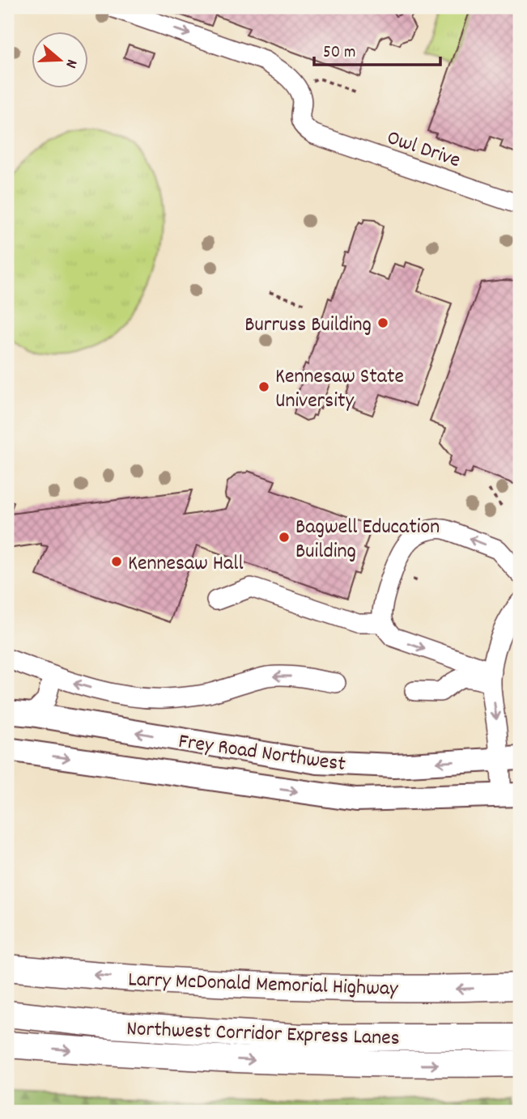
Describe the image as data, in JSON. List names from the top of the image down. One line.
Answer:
{"streets":{"highway":["Larry McDonald Memorial Highway","Northwest Corridor Express Lanes"],"main road":["Frey Road Northwest"],"street":["Owl Drive"]},"one_way":["Owl Drive"],"places":["Burruss Building","Kennesaw State University","Bagwell Education Building","Kennesaw Hall"],"scale_bar":"50 m","north":"right"}
